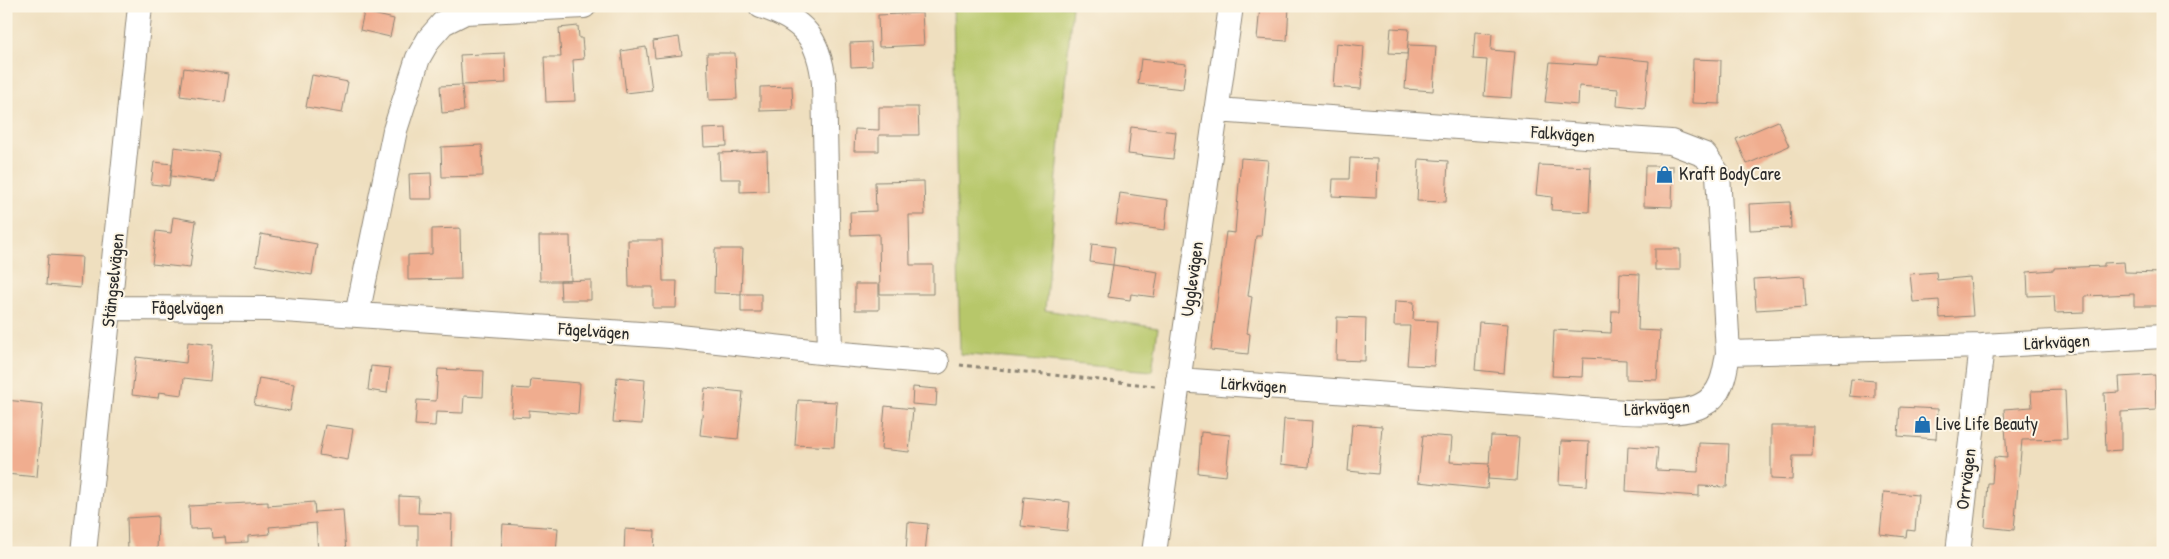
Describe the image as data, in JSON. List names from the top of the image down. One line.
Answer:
{"streets":{"street":["Falkvägen","Ugglevägen","Stängselvägen","Fågelvägen","Lärkvägen","Orrvägen"]},"crossings":[["Falkvägen","Ugglevägen"],["Falkvägen","Lärkvägen"],["Ugglevägen","Lärkvägen"],["Stängselvägen","Fågelvägen"],["Lärkvägen","Orrvägen"]],"places":{"shop":["Kraft BodyCare","Live Life Beauty"]}}
